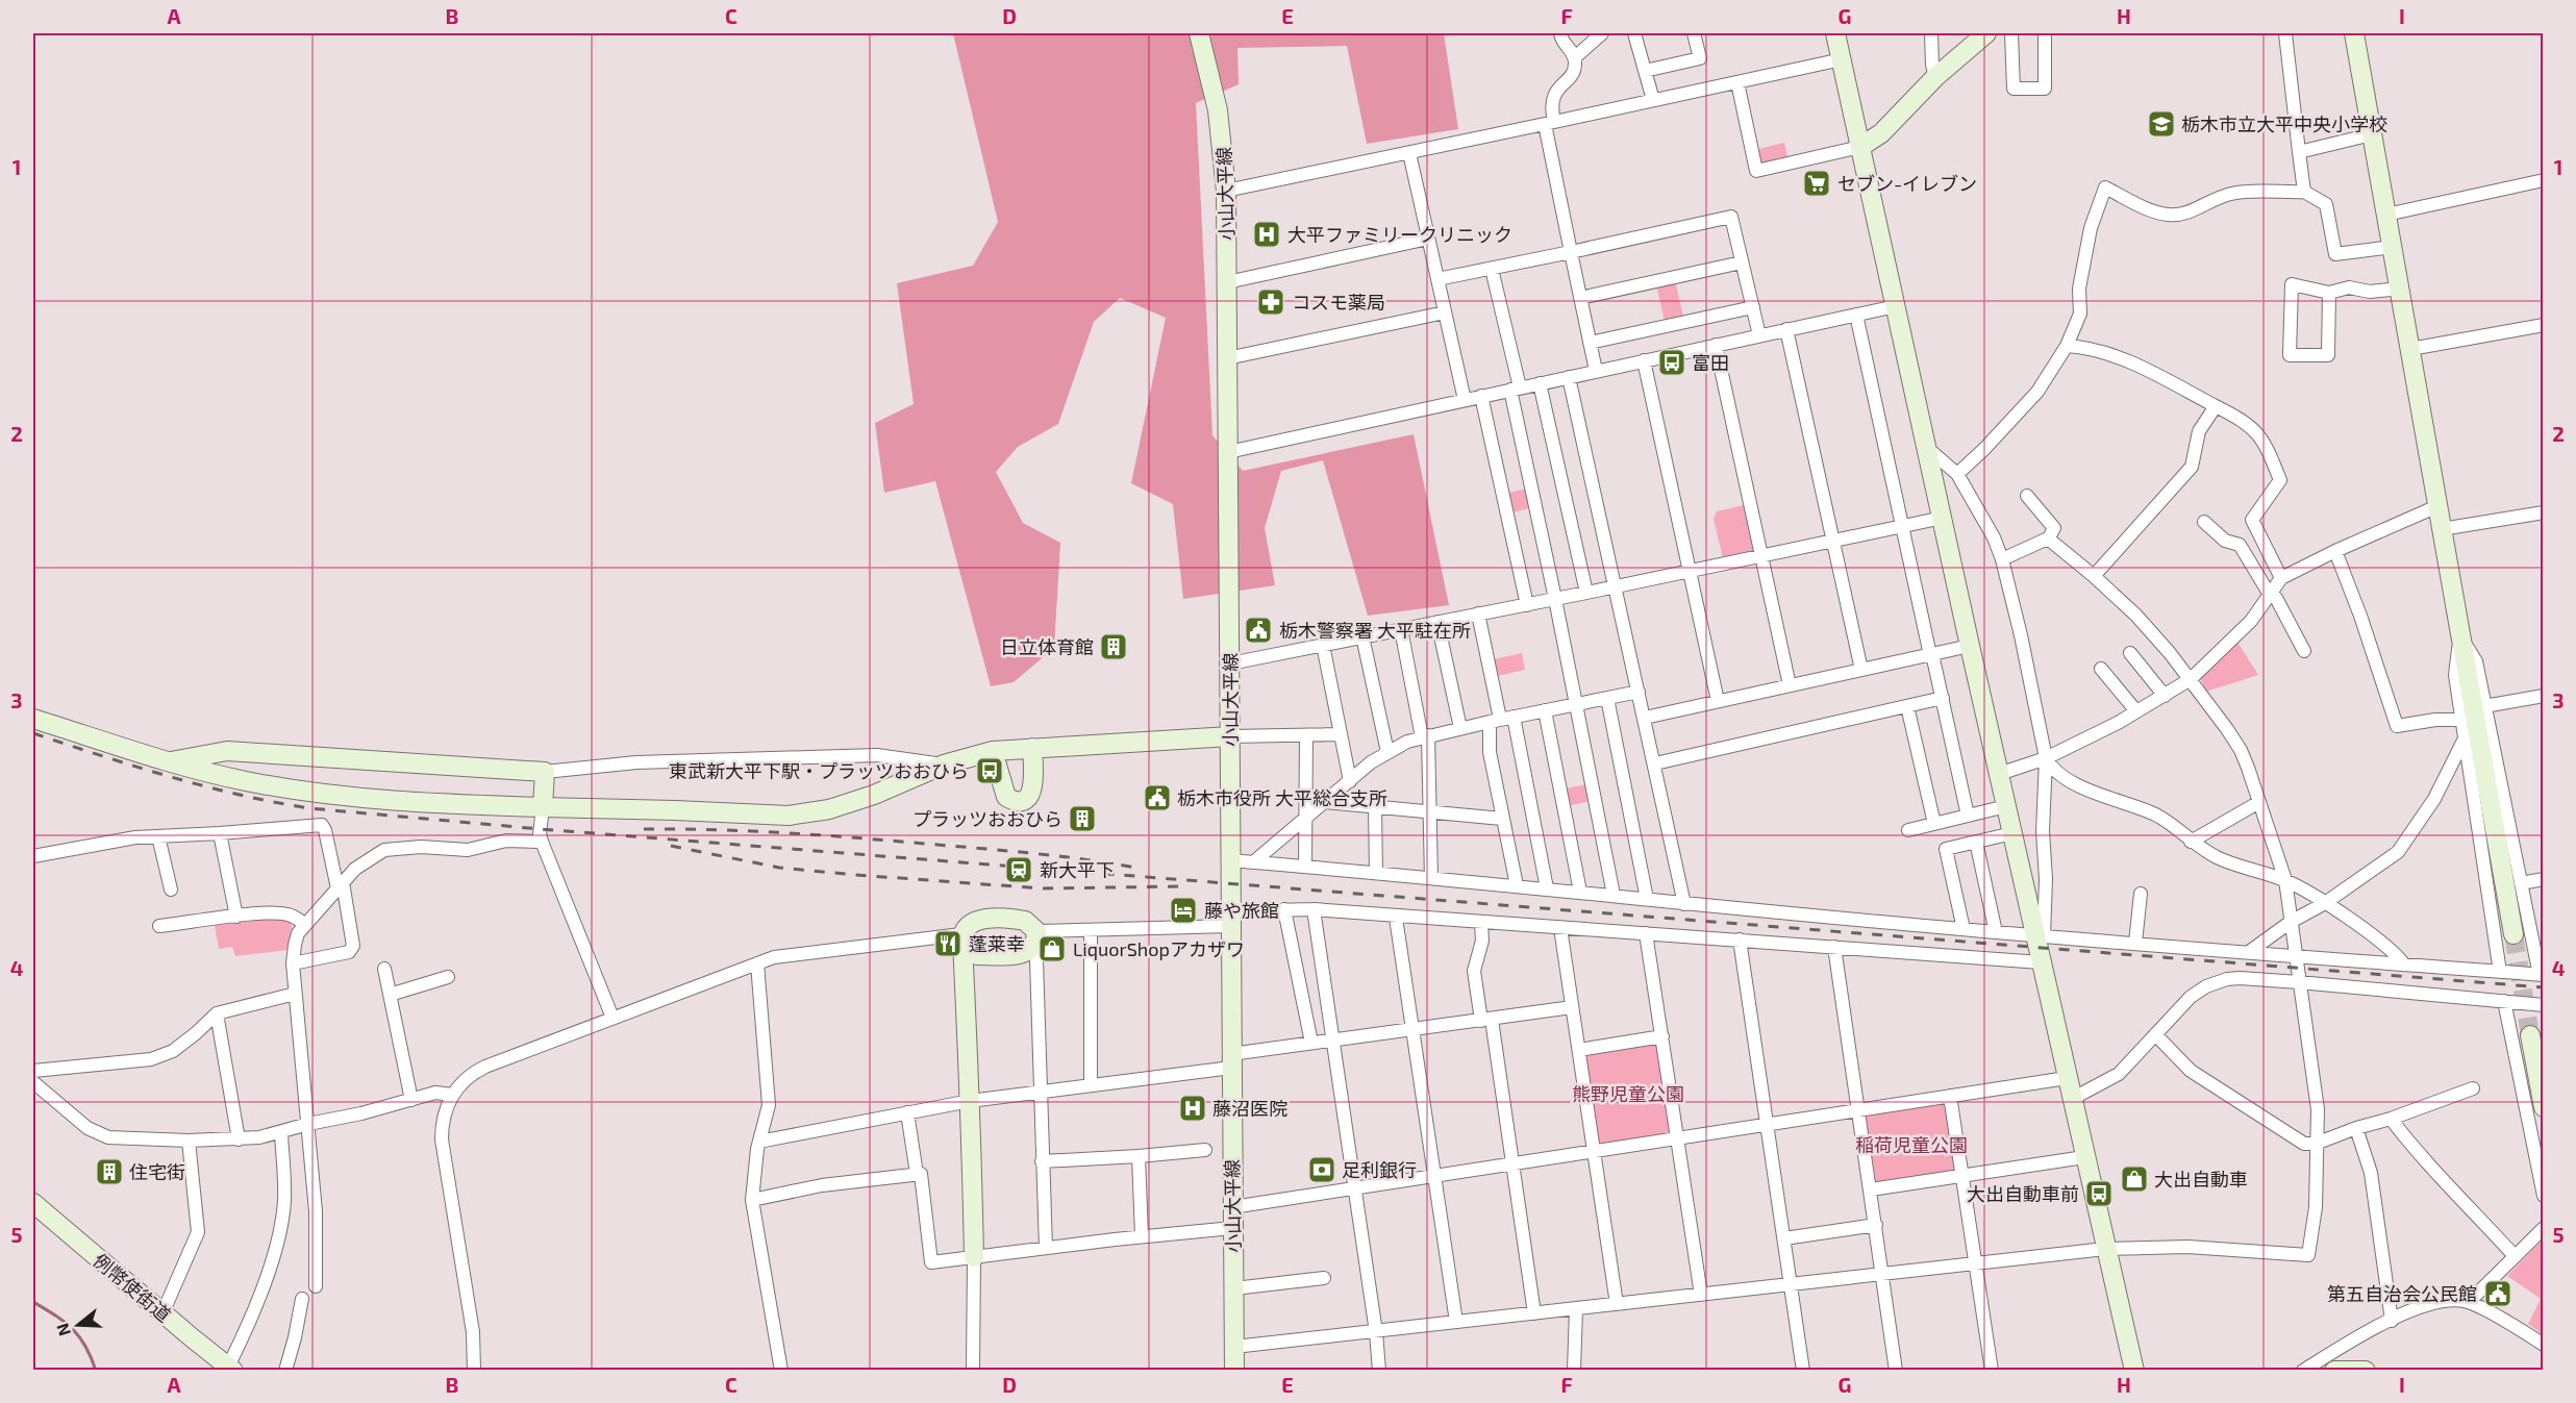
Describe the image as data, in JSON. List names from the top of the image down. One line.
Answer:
{"streets":{"street":["小山大平線","例幣使街道"]},"parks":["熊野児童公園","稲荷児童公園"],"places":{"school or university":["栃木市立大平中央小学校"],"supermarket":["セブン-イレブン"],"hospital":["大平ファミリークリニック","藤沼医院"],"pharmacy":["コスモ薬局"],"bus stop":["富田","東武新大平下駅・プラッツおおひら","大出自動車前"],"public building":["栃木警察署 大平駐在所","栃木市役所 大平総合支所","第五自治会公民館"],"building":["日立体育館","プラッツおおひら","住宅街"],"station":["新大平下"],"hotel":["藤や旅館"],"restaurant":["蓬莱幸"],"shop":["LiquorShopアカザワ","大出自動車"],"bank":["足利銀行"]},"north":"left","grid":{"columns":["A","B","C","D","E","F","G","H","I"],"rows":["1","2","3","4","5"]}}
